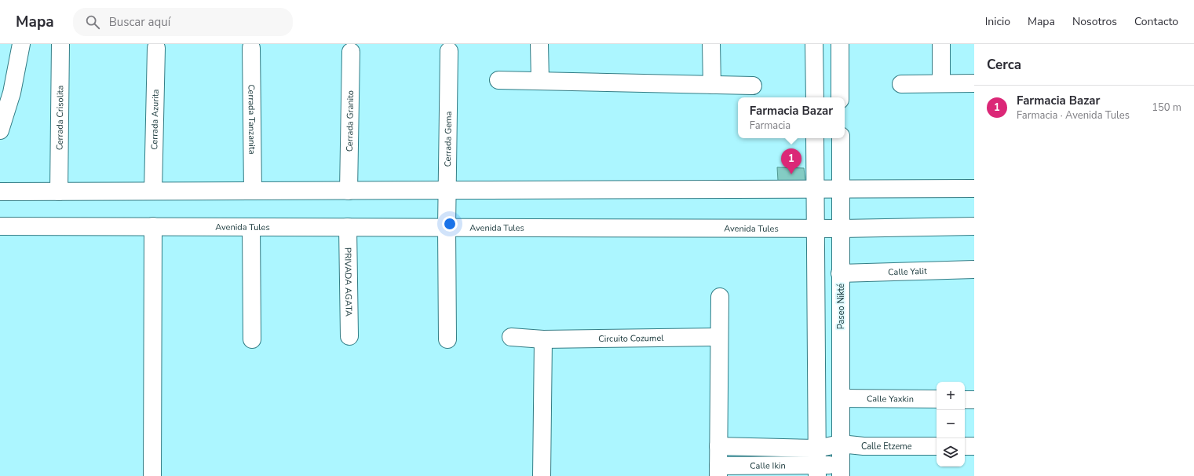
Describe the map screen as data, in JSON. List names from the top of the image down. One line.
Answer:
{"streets":{"street":["Cerrada Crisolita","Cerrada Azurita","Cerrada Tanzanita","Cerrada Granito","Cerrada Gema","Avenida Tules","Calle Yalit","PRIVADA AGATA","Paseo Nikté","Circuito Cozumel","Calle Yaxkin","Calle Etzeme","Calle Ikin"]},"crossings":[["Cerrada Gema","Avenida Tules"],["Avenida Tules","PRIVADA AGATA"],["Avenida Tules","Paseo Nikté"],["Calle Yalit","Paseo Nikté"],["Paseo Nikté","Calle Yaxkin"],["Paseo Nikté","Calle Etzeme"],["Paseo Nikté","Calle Ikin"],["Calle Etzeme","Calle Ikin"]],"page":{"header":"Mapa","search":"Buscar aquí","nav":["Inicio","Mapa","Nosotros","Contacto"],"heading":"Cerca","list":[{"mark":"1","name":"Farmacia Bazar","note":"Farmacia · Avenida Tules","value":"150 m"}],"popup":["Farmacia Bazar","Farmacia"],"pins":"1","map_buttons":["+","−"]}}
